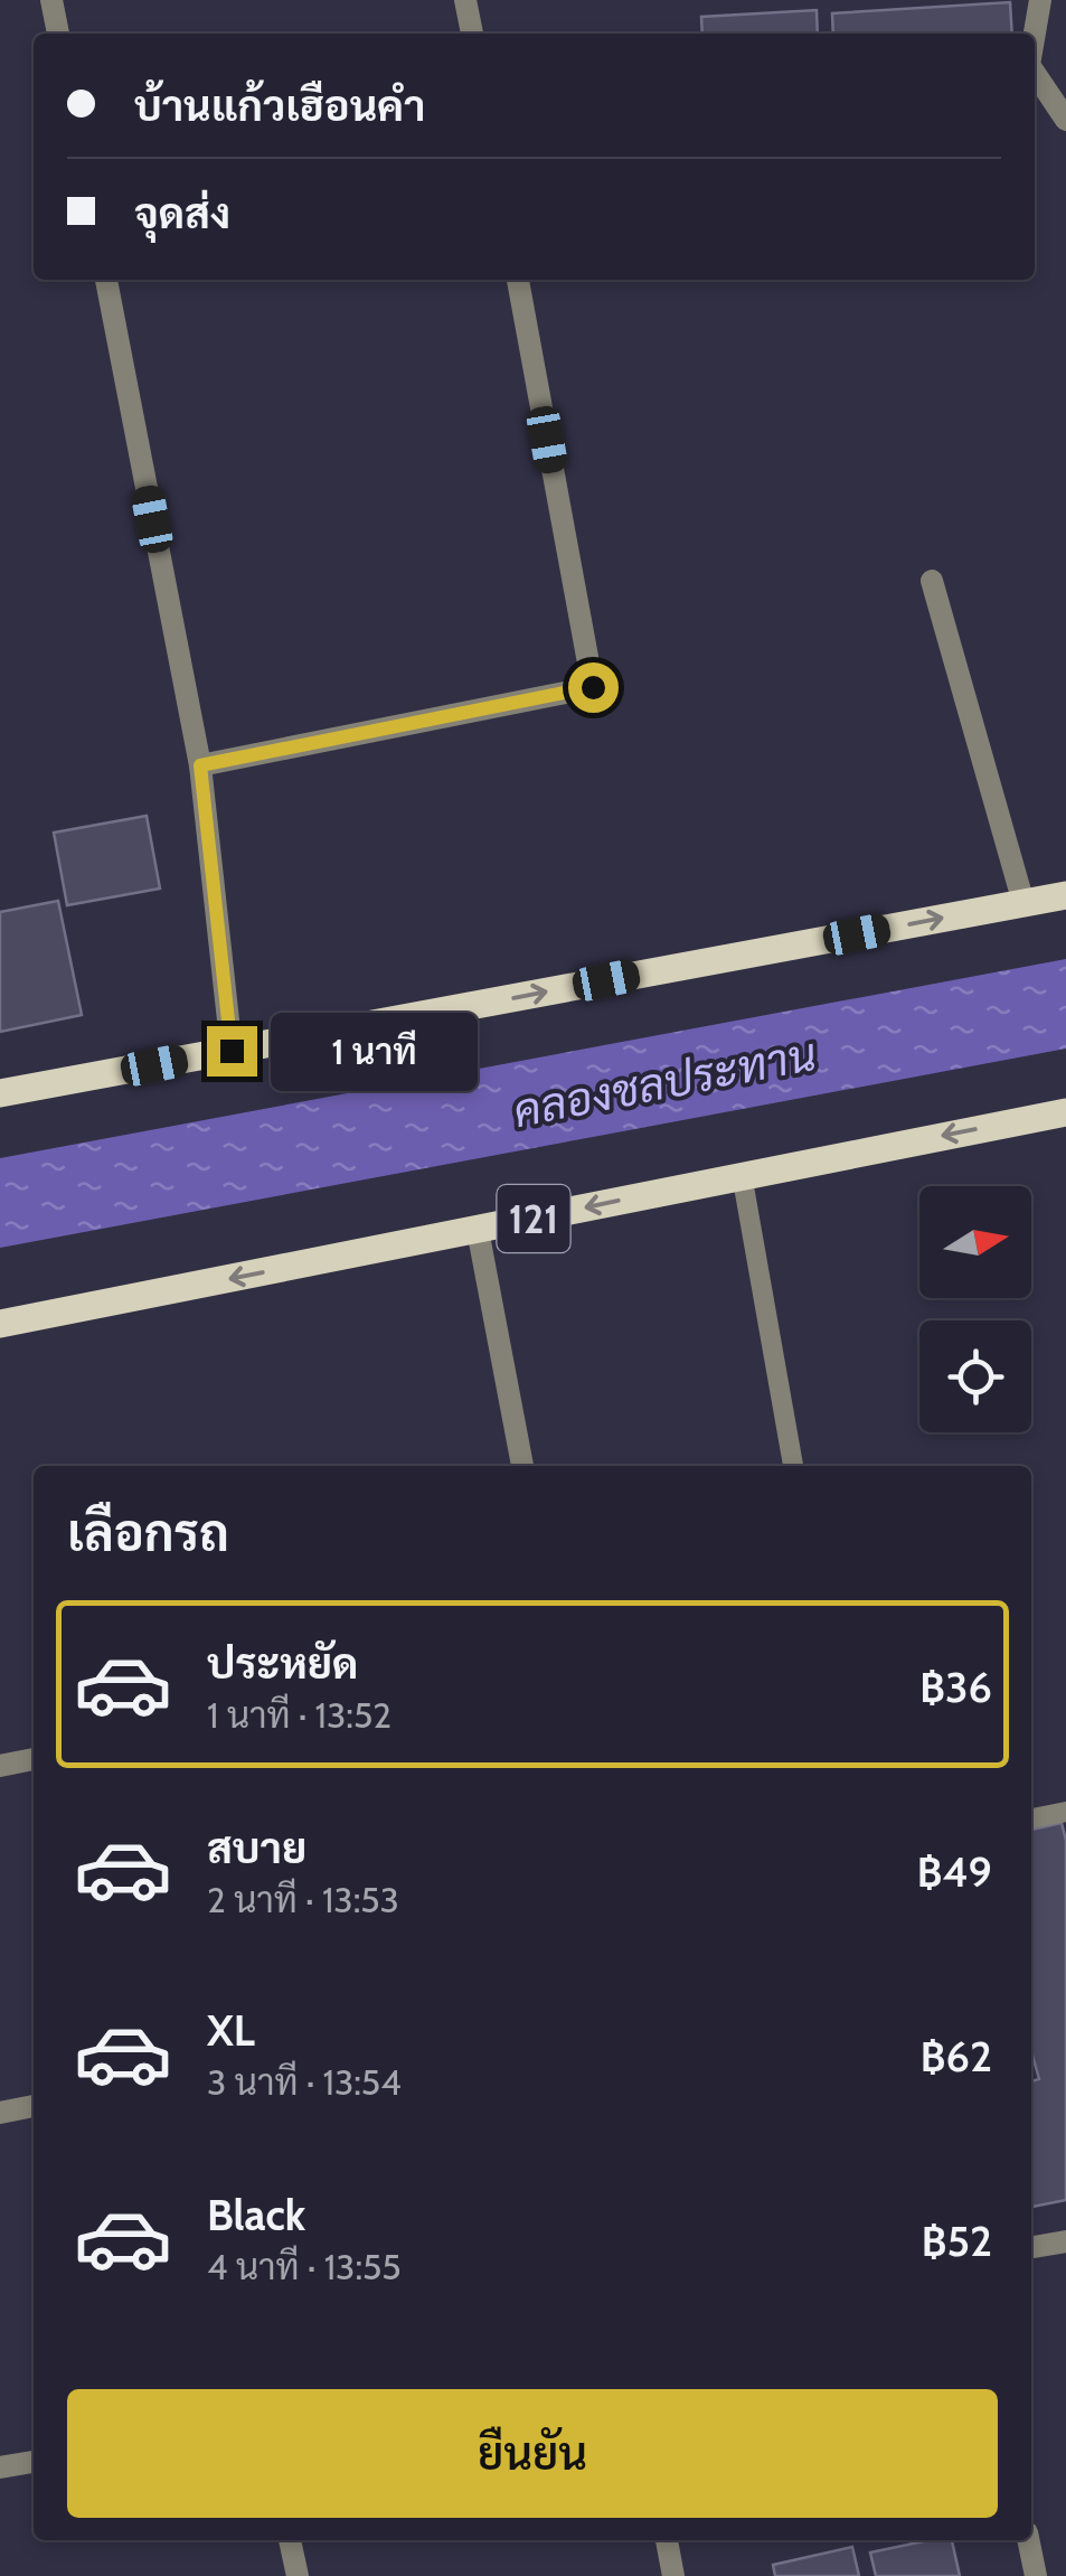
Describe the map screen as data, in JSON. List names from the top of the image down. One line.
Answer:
{"streets":{"main road":["121"]},"water":["คลองชลประทาน"],"north":"right","page":{"banner":["บ้านแก้วเฮือนคำ","จุดส่ง"],"bubble":"1 นาที","heading":"เลือกรถ","list":[{"name":"ประหยัด","note":"1 นาที · 13:52","value":"฿36"},{"name":"สบาย","note":"2 นาที · 13:53","value":"฿49"},{"name":"XL","note":"3 นาที · 13:54","value":"฿62"},{"name":"Black","note":"4 นาที · 13:55","value":"฿52"}],"buttons":"ยืนยัน"}}
